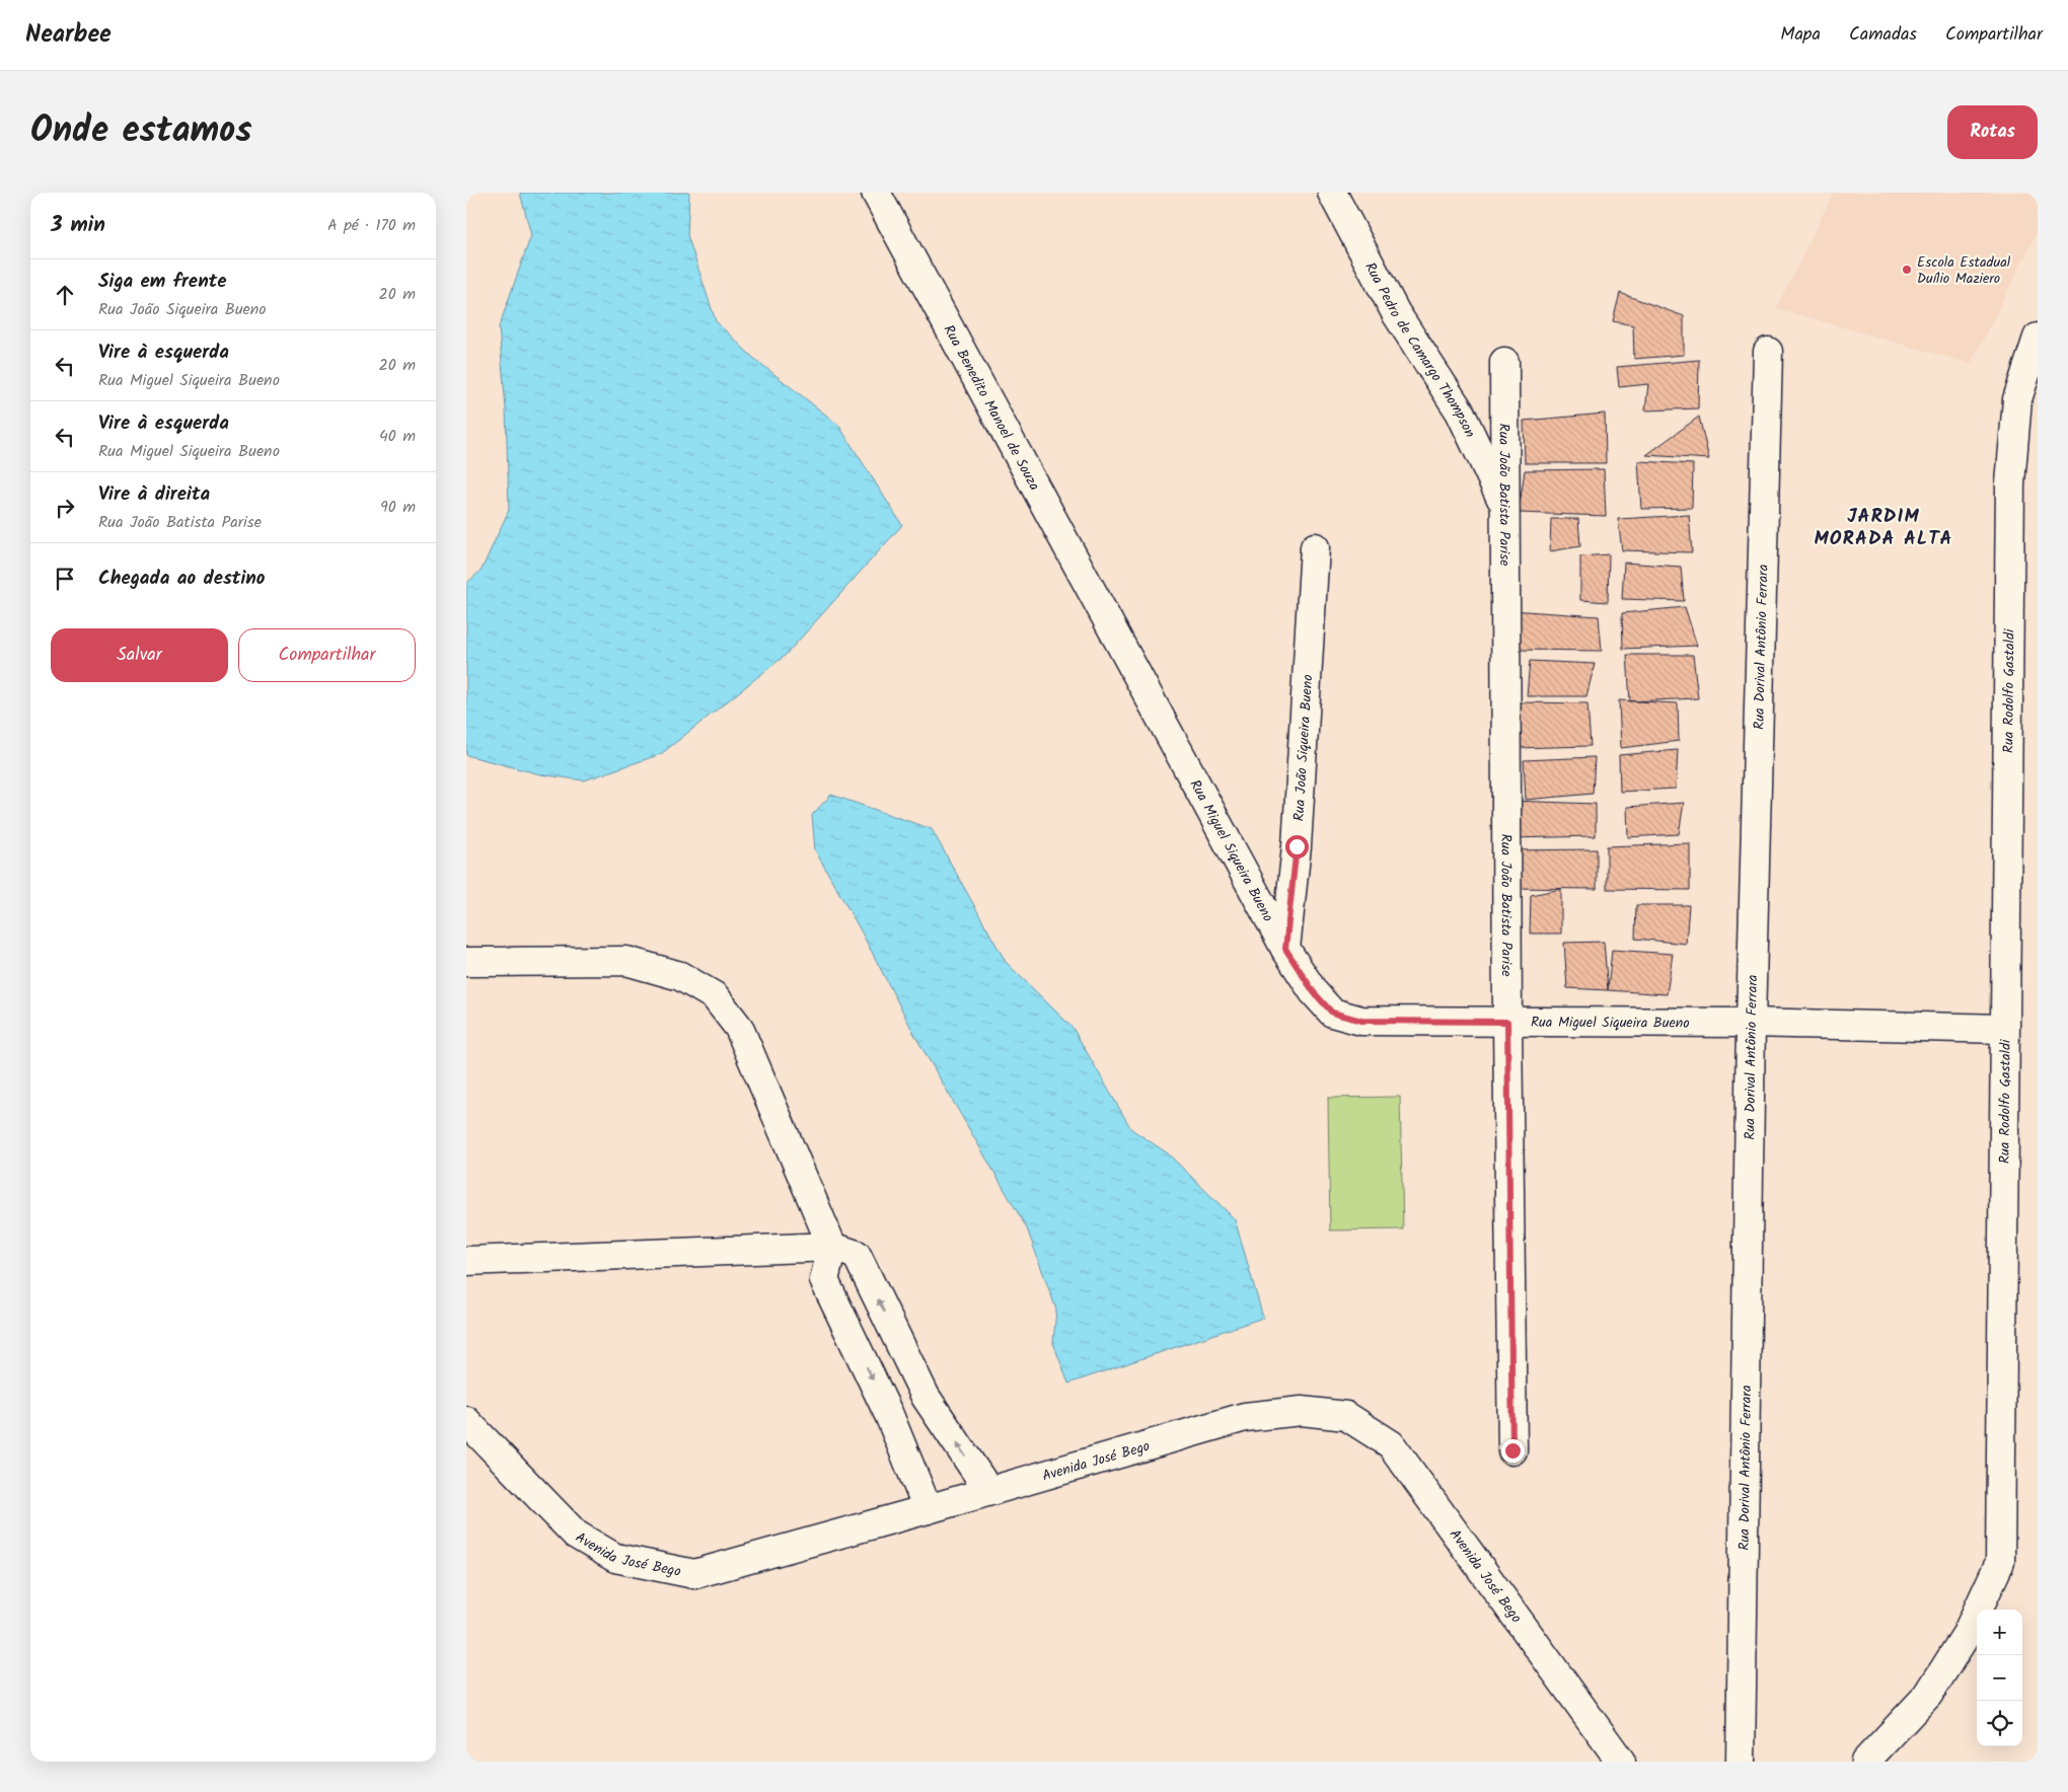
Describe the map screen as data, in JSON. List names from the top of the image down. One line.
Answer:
{"streets":{"street":["Rua Pedro de Camargo Thompson","Rua Benedito Manoel de Souza","Rua João Batista Parise","Rua Dorival Antônio Ferrara","Rua Rodolfo Gastaldi","Rua João Siqueira Bueno","Rua Miguel Siqueira Bueno","Avenida José Bego"]},"crossings":[["Rua Pedro de Camargo Thompson","Rua João Batista Parise"],["Rua Benedito Manoel de Souza","Rua Miguel Siqueira Bueno"],["Rua João Batista Parise","Rua Miguel Siqueira Bueno"],["Rua Dorival Antônio Ferrara","Rua Miguel Siqueira Bueno"],["Rua Rodolfo Gastaldi","Rua Miguel Siqueira Bueno"],["Rua João Siqueira Bueno","Rua Miguel Siqueira Bueno"]],"districts":["JARDIM MORADA ALTA"],"places":["Escola Estadual Duílio Maziero"],"page":{"header":"Nearbee","nav":["Mapa","Camadas","Compartilhar"],"title":"Onde estamos","buttons":["Rotas",["Salvar","Compartilhar"]],"heading":["3 min","A pé · 170 m"],"list":[["Siga em frente","Rua João Siqueira Bueno","20 m"],["Vire à esquerda","Rua Miguel Siqueira Bueno","20 m"],["Vire à esquerda","Rua Miguel Siqueira Bueno","40 m"],["Vire à direita","Rua João Batista Parise","90 m"],"Chegada ao destino"],"map_buttons":["+","−"]}}
